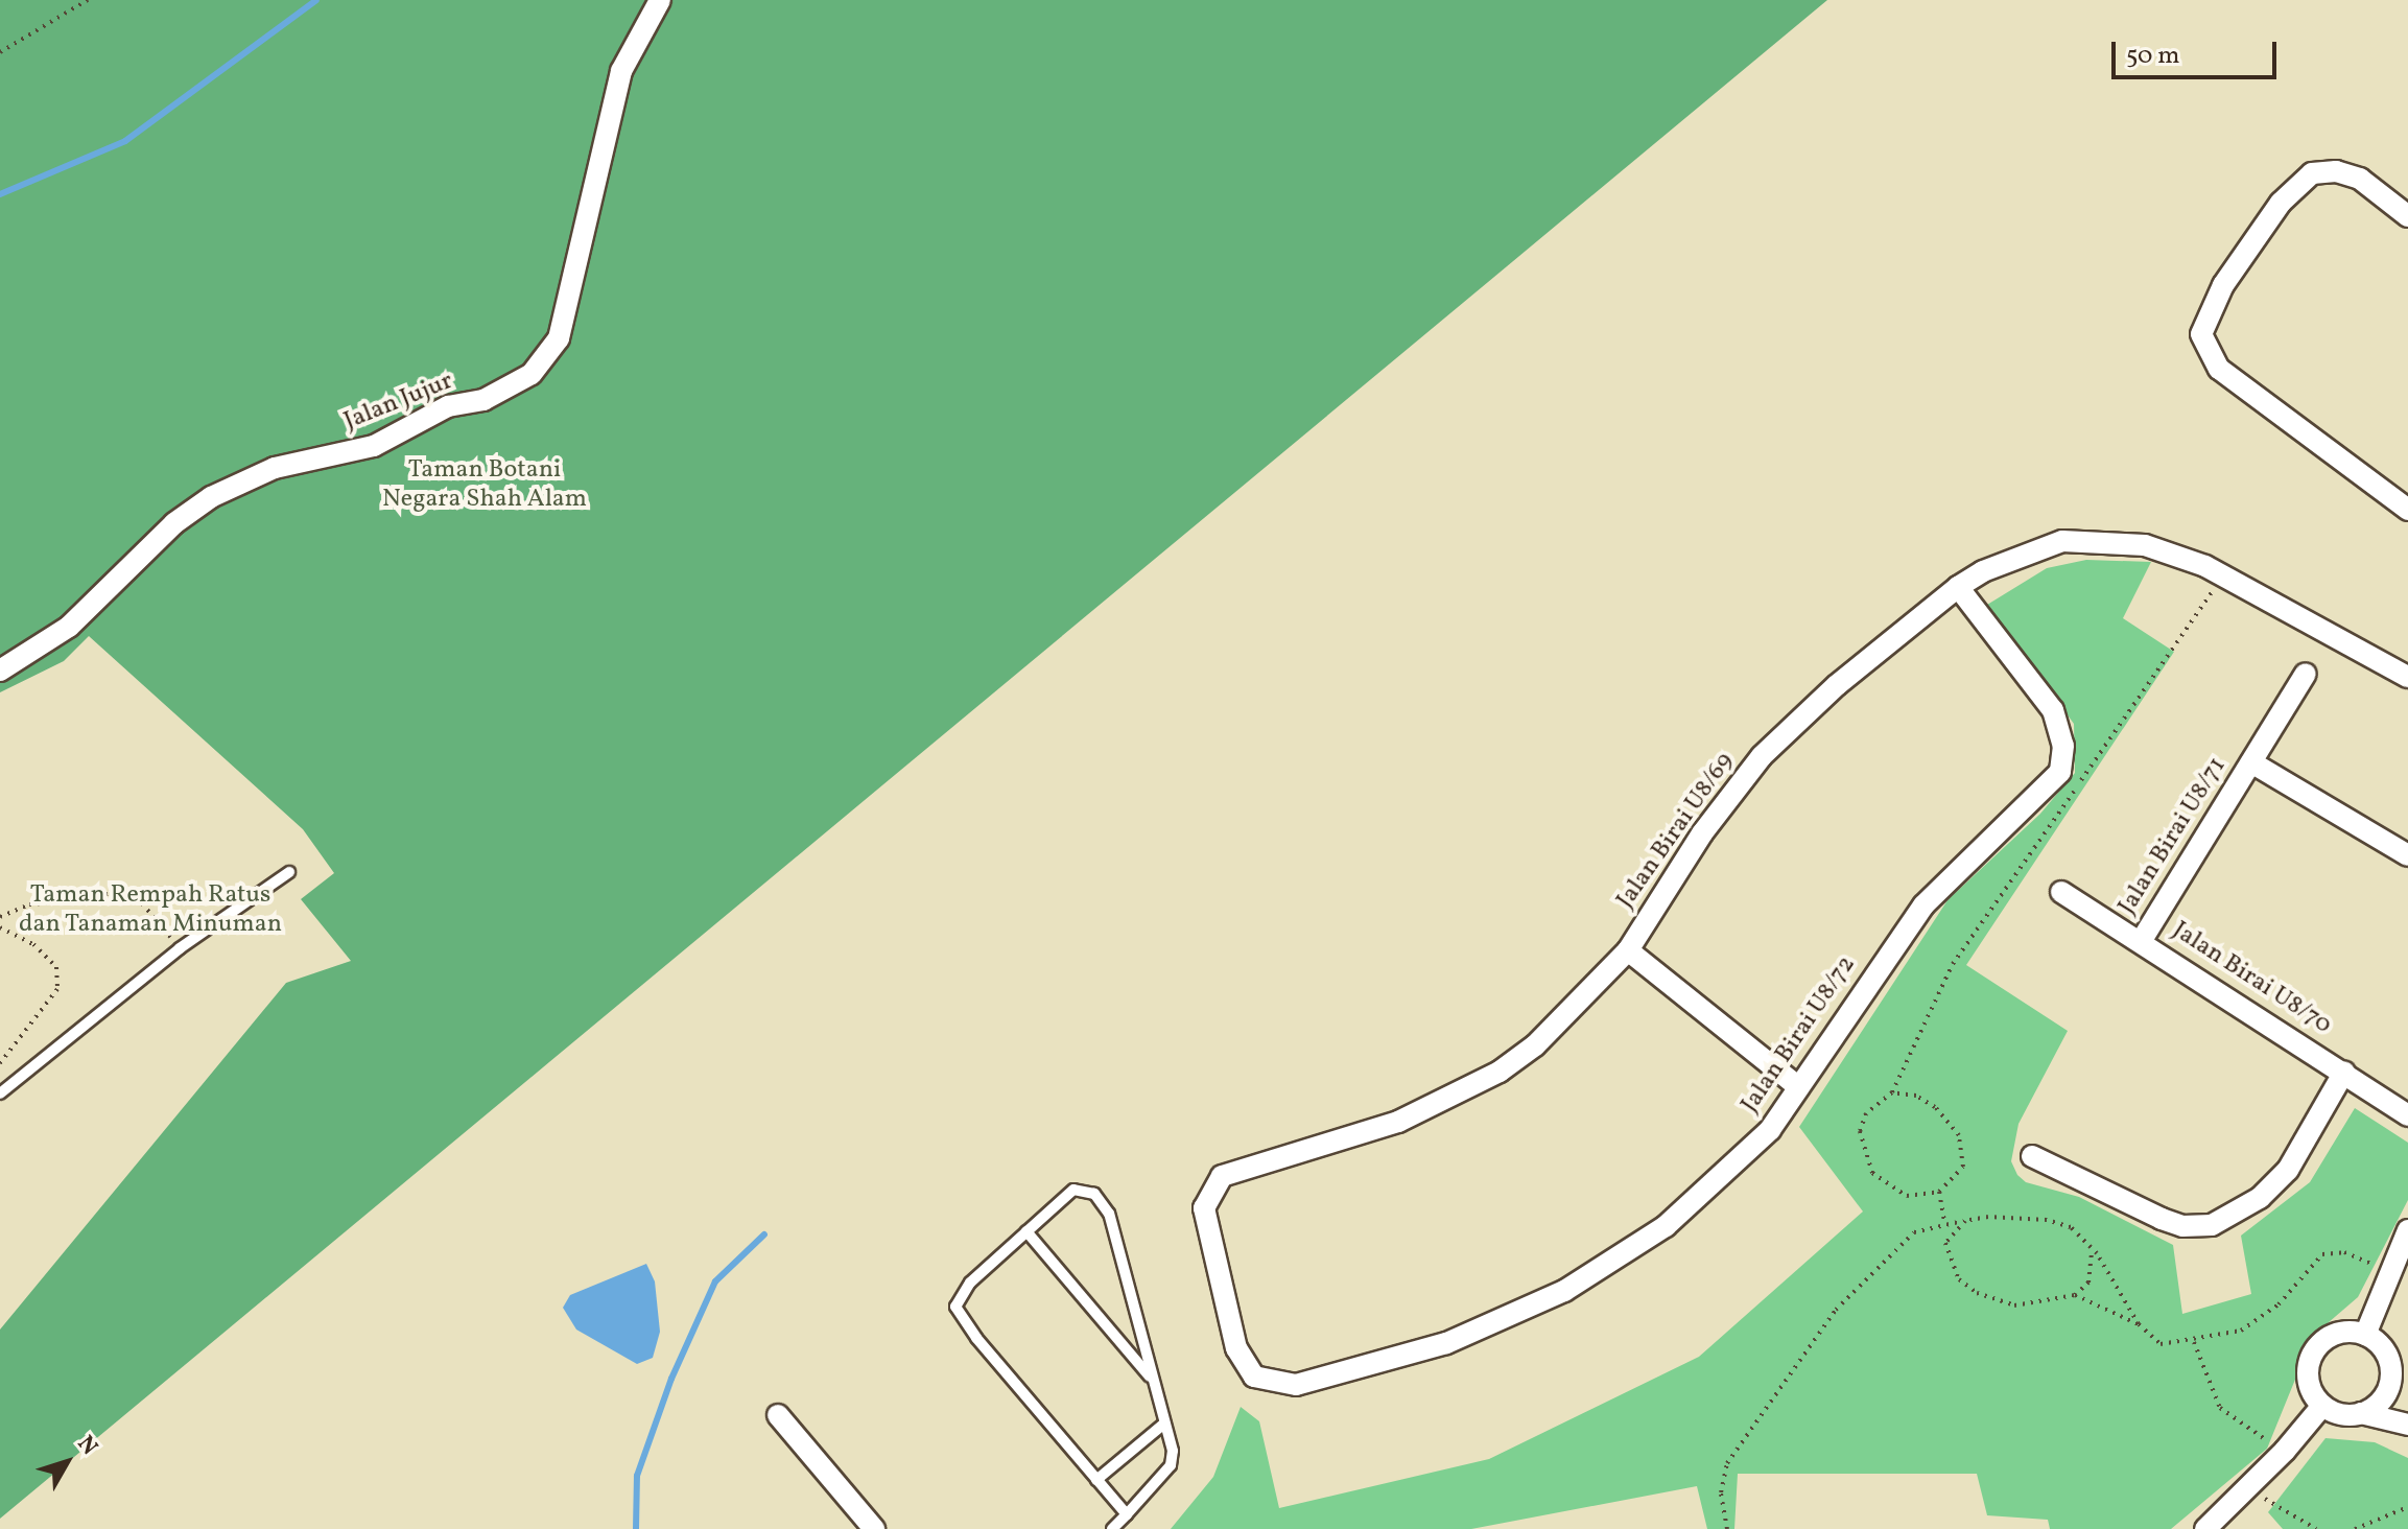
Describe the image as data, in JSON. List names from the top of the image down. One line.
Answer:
{"streets":{"street":["Jalan Jujur","Jalan Birai U8/69","Jalan Birai U8/71","Jalan Birai U8/70","Jalan Birai U8/72"]},"crossings":[["Jalan Birai U8/69","Jalan Birai U8/72"],["Jalan Birai U8/71","Jalan Birai U8/70"]],"parks":["Taman Botani Negara Shah Alam","Taman Rempah Ratus dan Tanaman Minuman"],"scale_bar":"50 m","north":"top right"}
